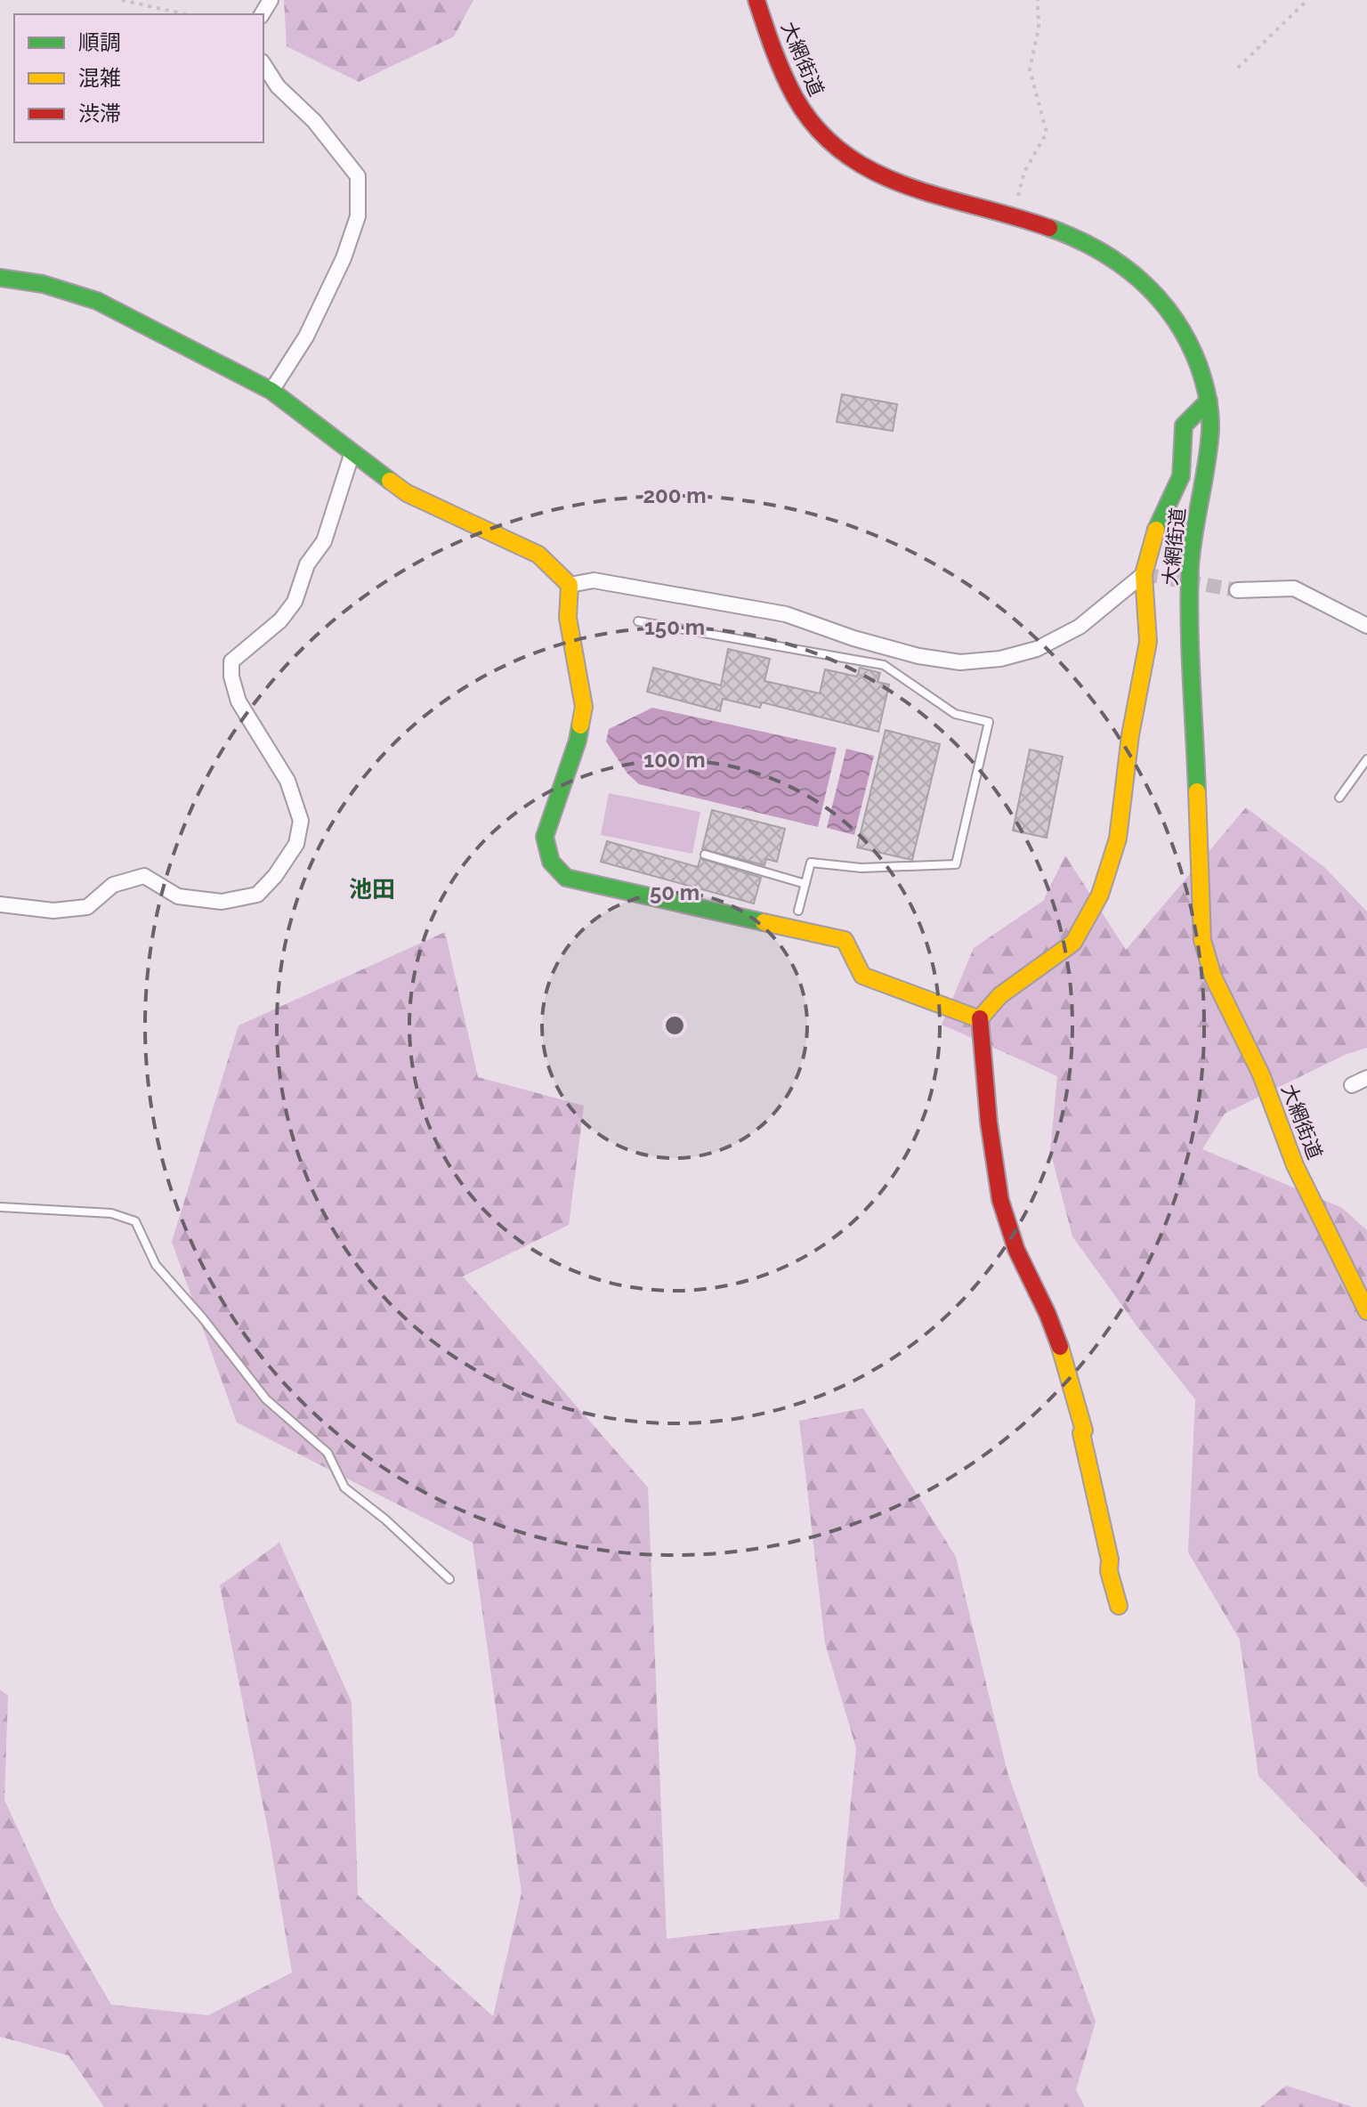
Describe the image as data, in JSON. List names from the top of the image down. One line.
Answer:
{"streets":{"street":["大網街道"]},"districts":["池田"],"legend":["順調","混雑","渋滞"],"rings":["200 m","150 m","100 m","50 m"]}
